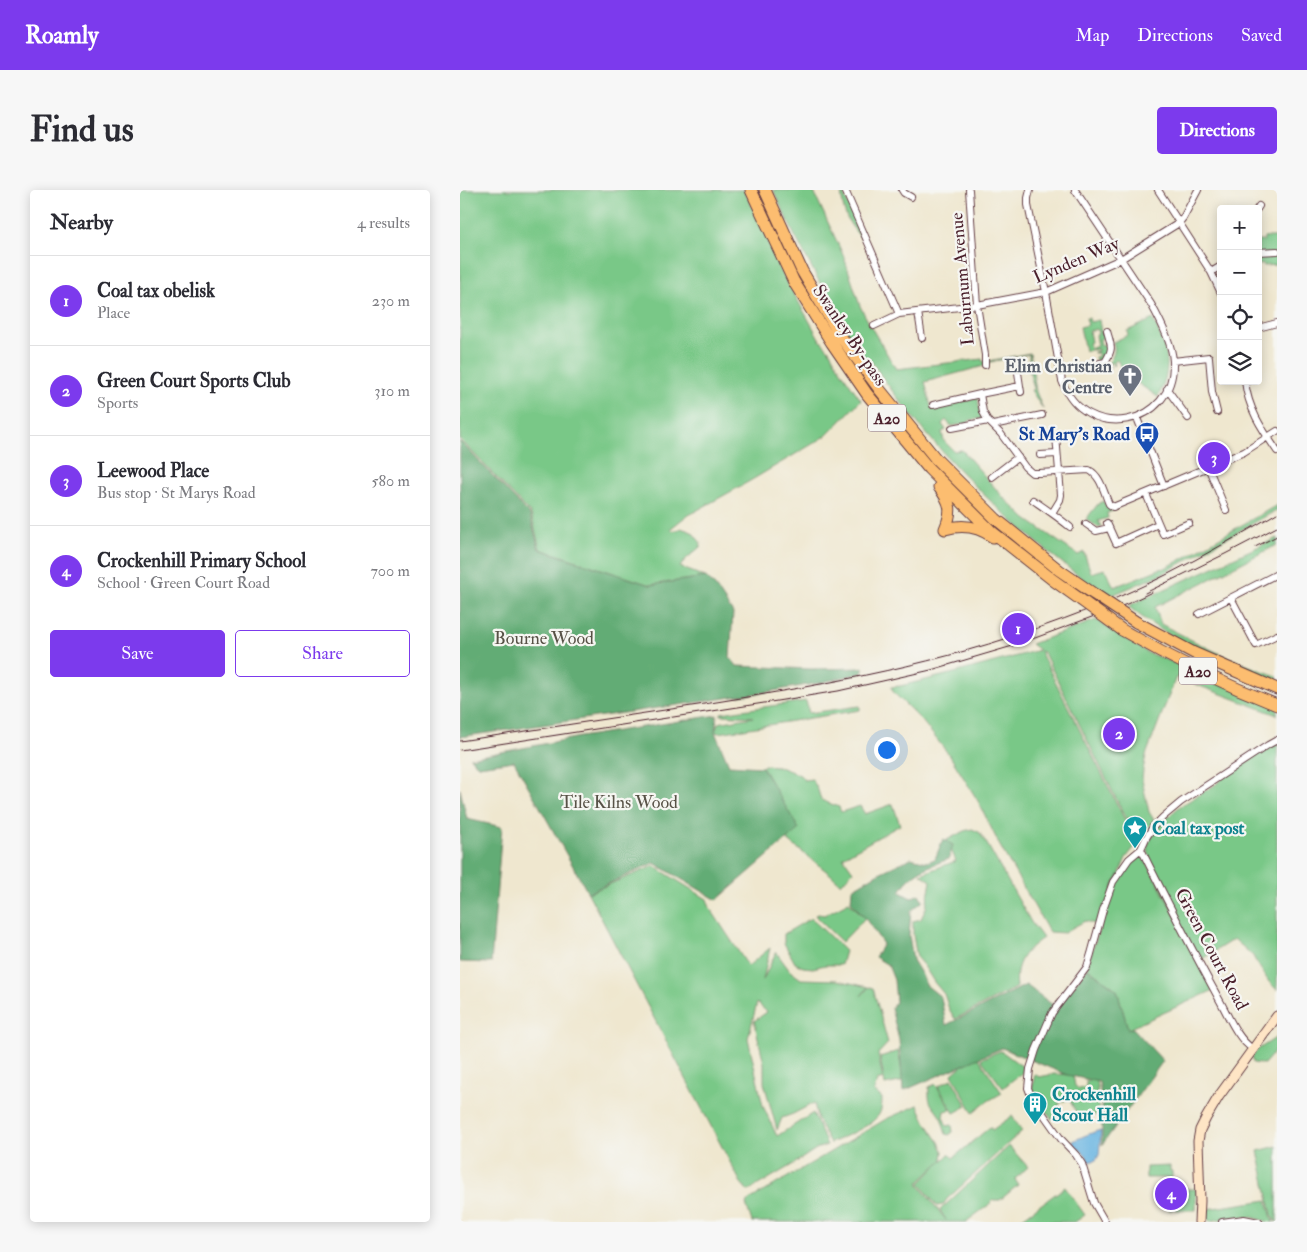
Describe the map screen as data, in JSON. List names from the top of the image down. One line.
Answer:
{"streets":{"highway":["Swanley By-pass","A20"],"street":["Lynden Way","Laburnum Avenue","Green Court Road"]},"crossings":[["Lynden Way","Laburnum Avenue"],["Swanley By-pass","A20"]],"parks":["Bourne Wood","Tile Kilns Wood"],"places":{"church":["Elim Christian Centre"],"bus stop":["St Mary's Road"],"place":["Coal tax post"],"building":["Crockenhill Scout Hall"]},"page":{"header":"Roamly","nav":["Map","Directions","Saved"],"buttons":["Directions",["Save","Share"]],"title":"Find us","heading":["Nearby","4 results"],"map_buttons":["+","−"],"list":[{"mark":"1","name":"Coal tax obelisk","note":"Place","value":"230 m"},{"mark":"2","name":"Green Court Sports Club","note":"Sports","value":"310 m"},{"mark":"3","name":"Leewood Place","note":"Bus stop · St Marys Road","value":"580 m"},{"mark":"4","name":"Crockenhill Primary School","note":"School · Green Court Road","value":"700 m"}],"pins":["3","1","2","4"]}}
